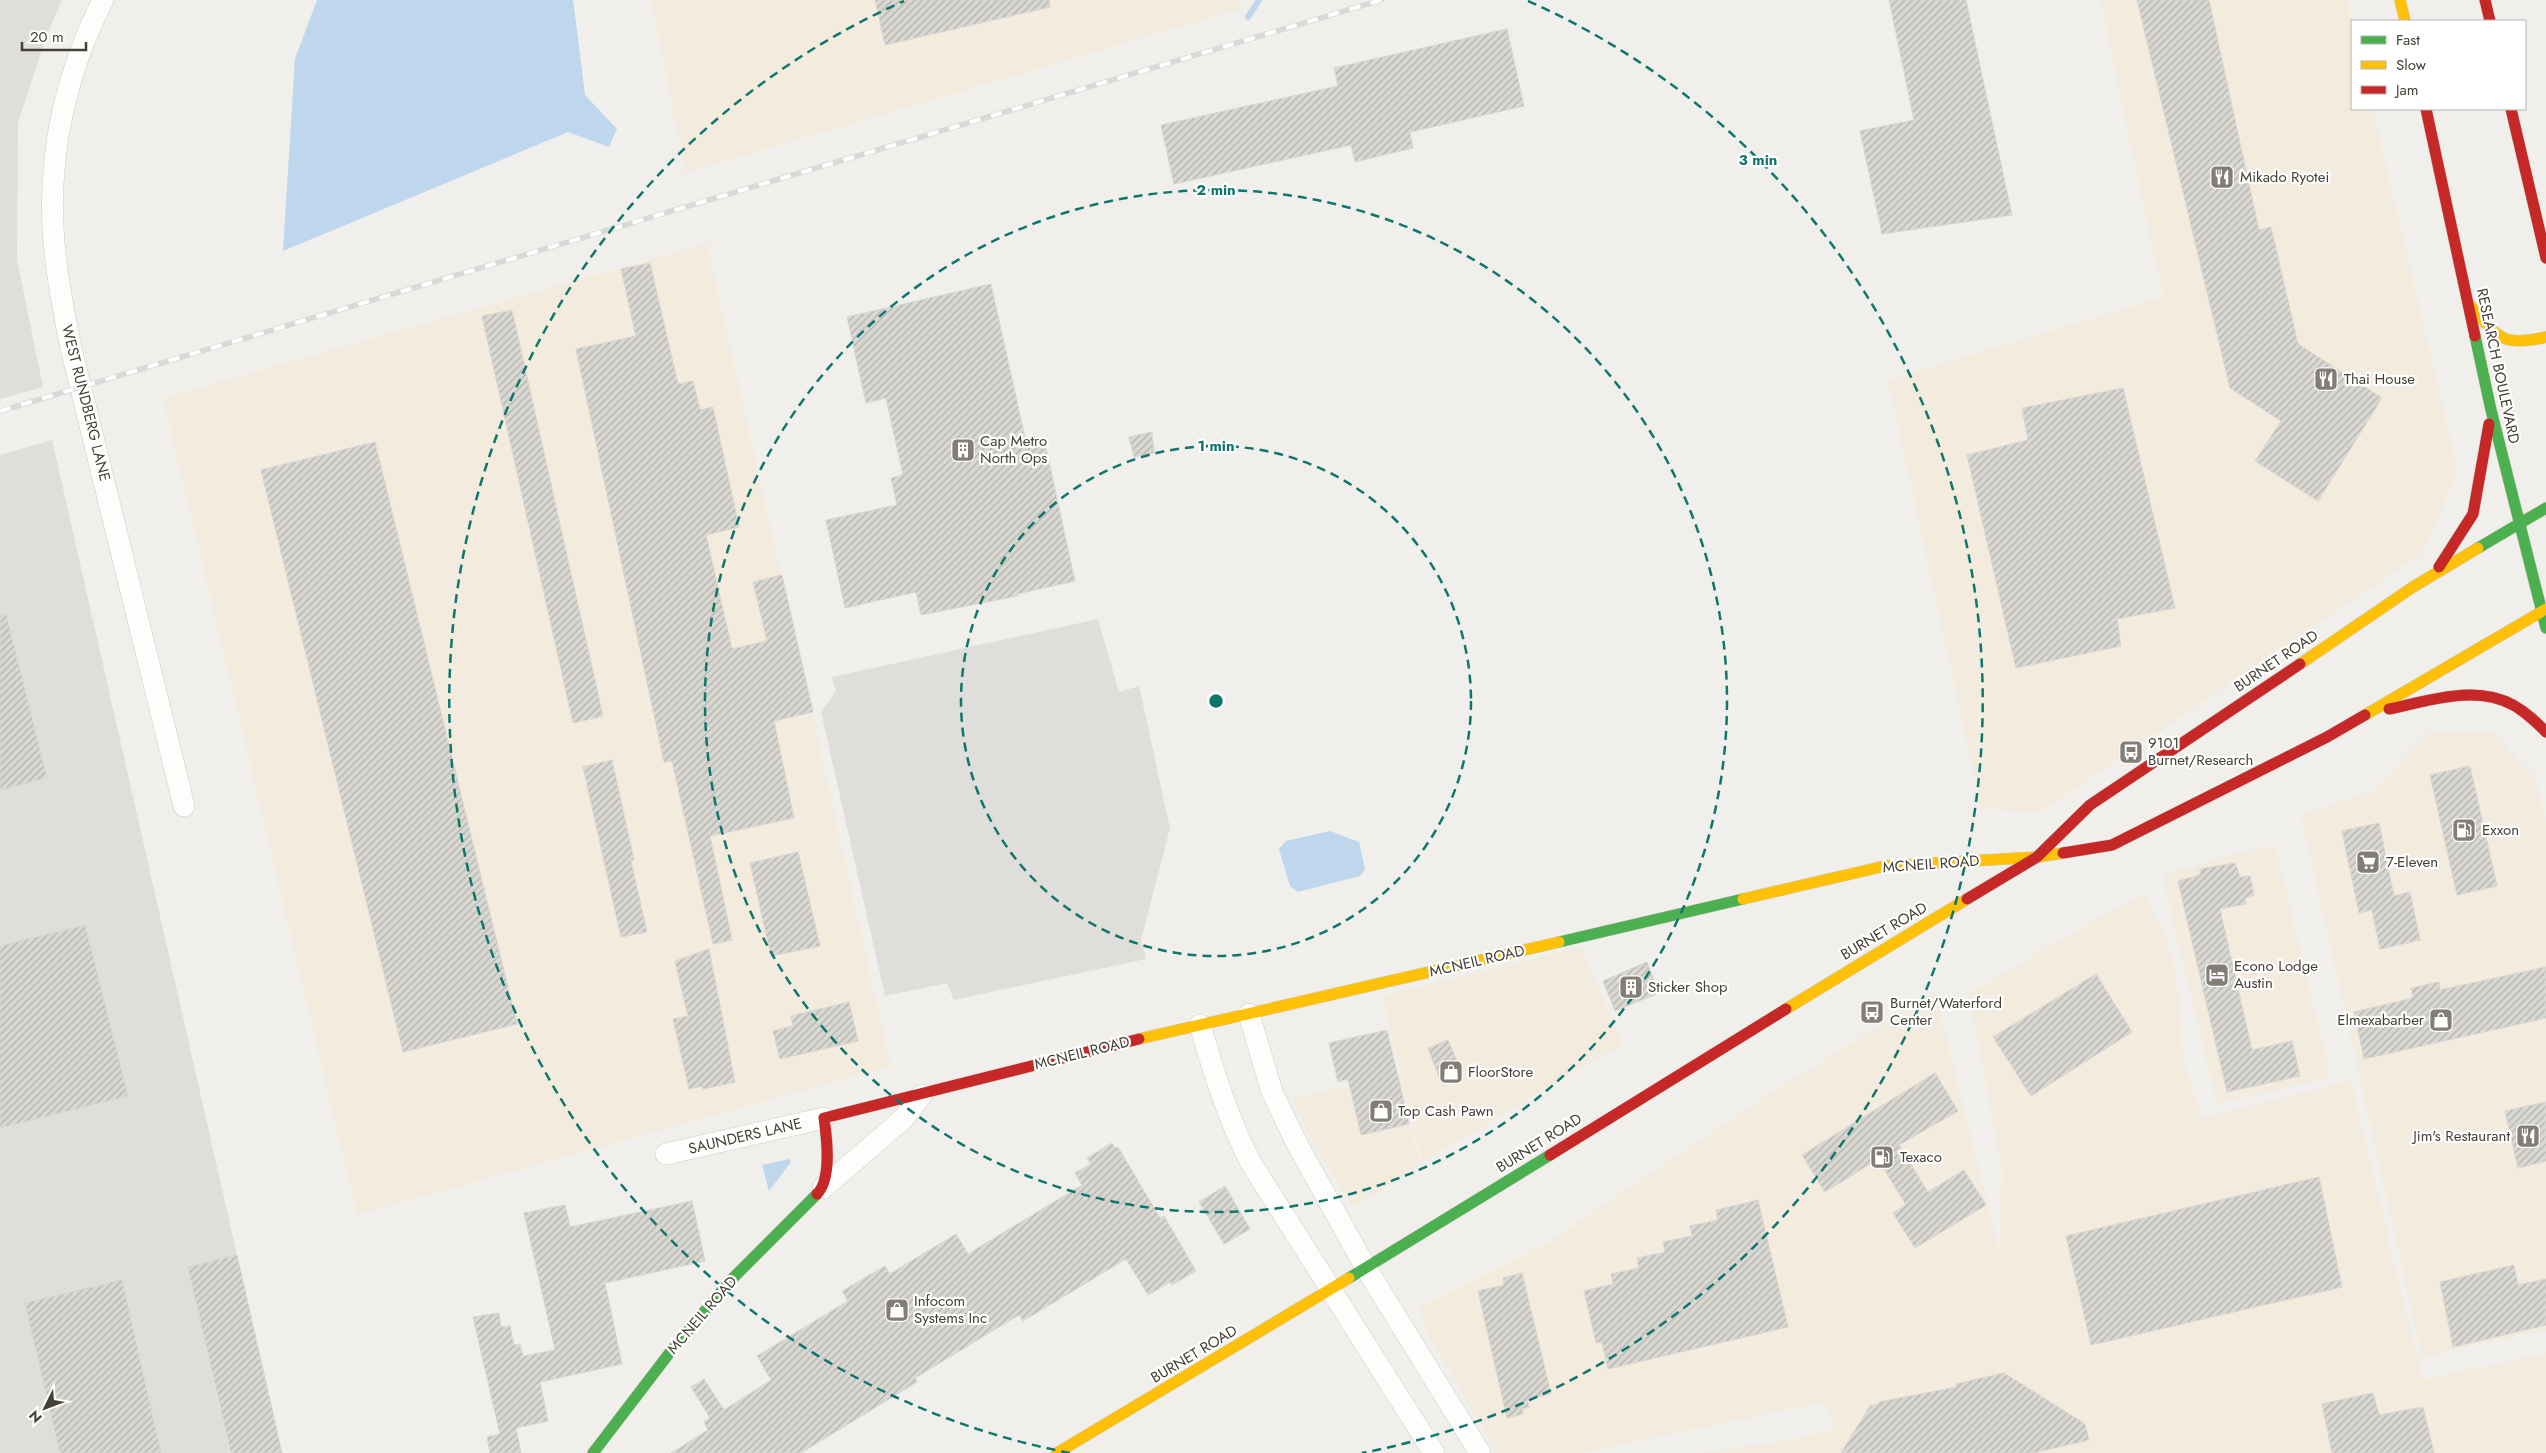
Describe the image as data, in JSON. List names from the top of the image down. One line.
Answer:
{"streets":{"main road":["RESEARCH BOULEVARD","BURNET ROAD","MCNEIL ROAD"],"street":["WEST RUNDBERG LANE","SAUNDERS LANE"]},"crossings":[["RESEARCH BOULEVARD","BURNET ROAD"],["BURNET ROAD","MCNEIL ROAD"],["MCNEIL ROAD","SAUNDERS LANE"]],"places":{"restaurant":["Mikado Ryotei","Thai House","Jim's Restaurant"],"building":["Cap Metro North Ops","Sticker Shop"],"bus stop":["9101 Burnet/Research","Burnet/Waterford Center"],"fuel station":["Exxon","Texaco"],"supermarket":["7-Eleven"],"hotel":["Econo Lodge Austin"],"shop":["Elmexabarber","FloorStore","Top Cash Pawn","Infocom Systems Inc"]},"legend":["Fast","Slow","Jam"],"scale_bar":"20 m","north":"bottom left","rings":["3 min","2 min","1 min"]}
